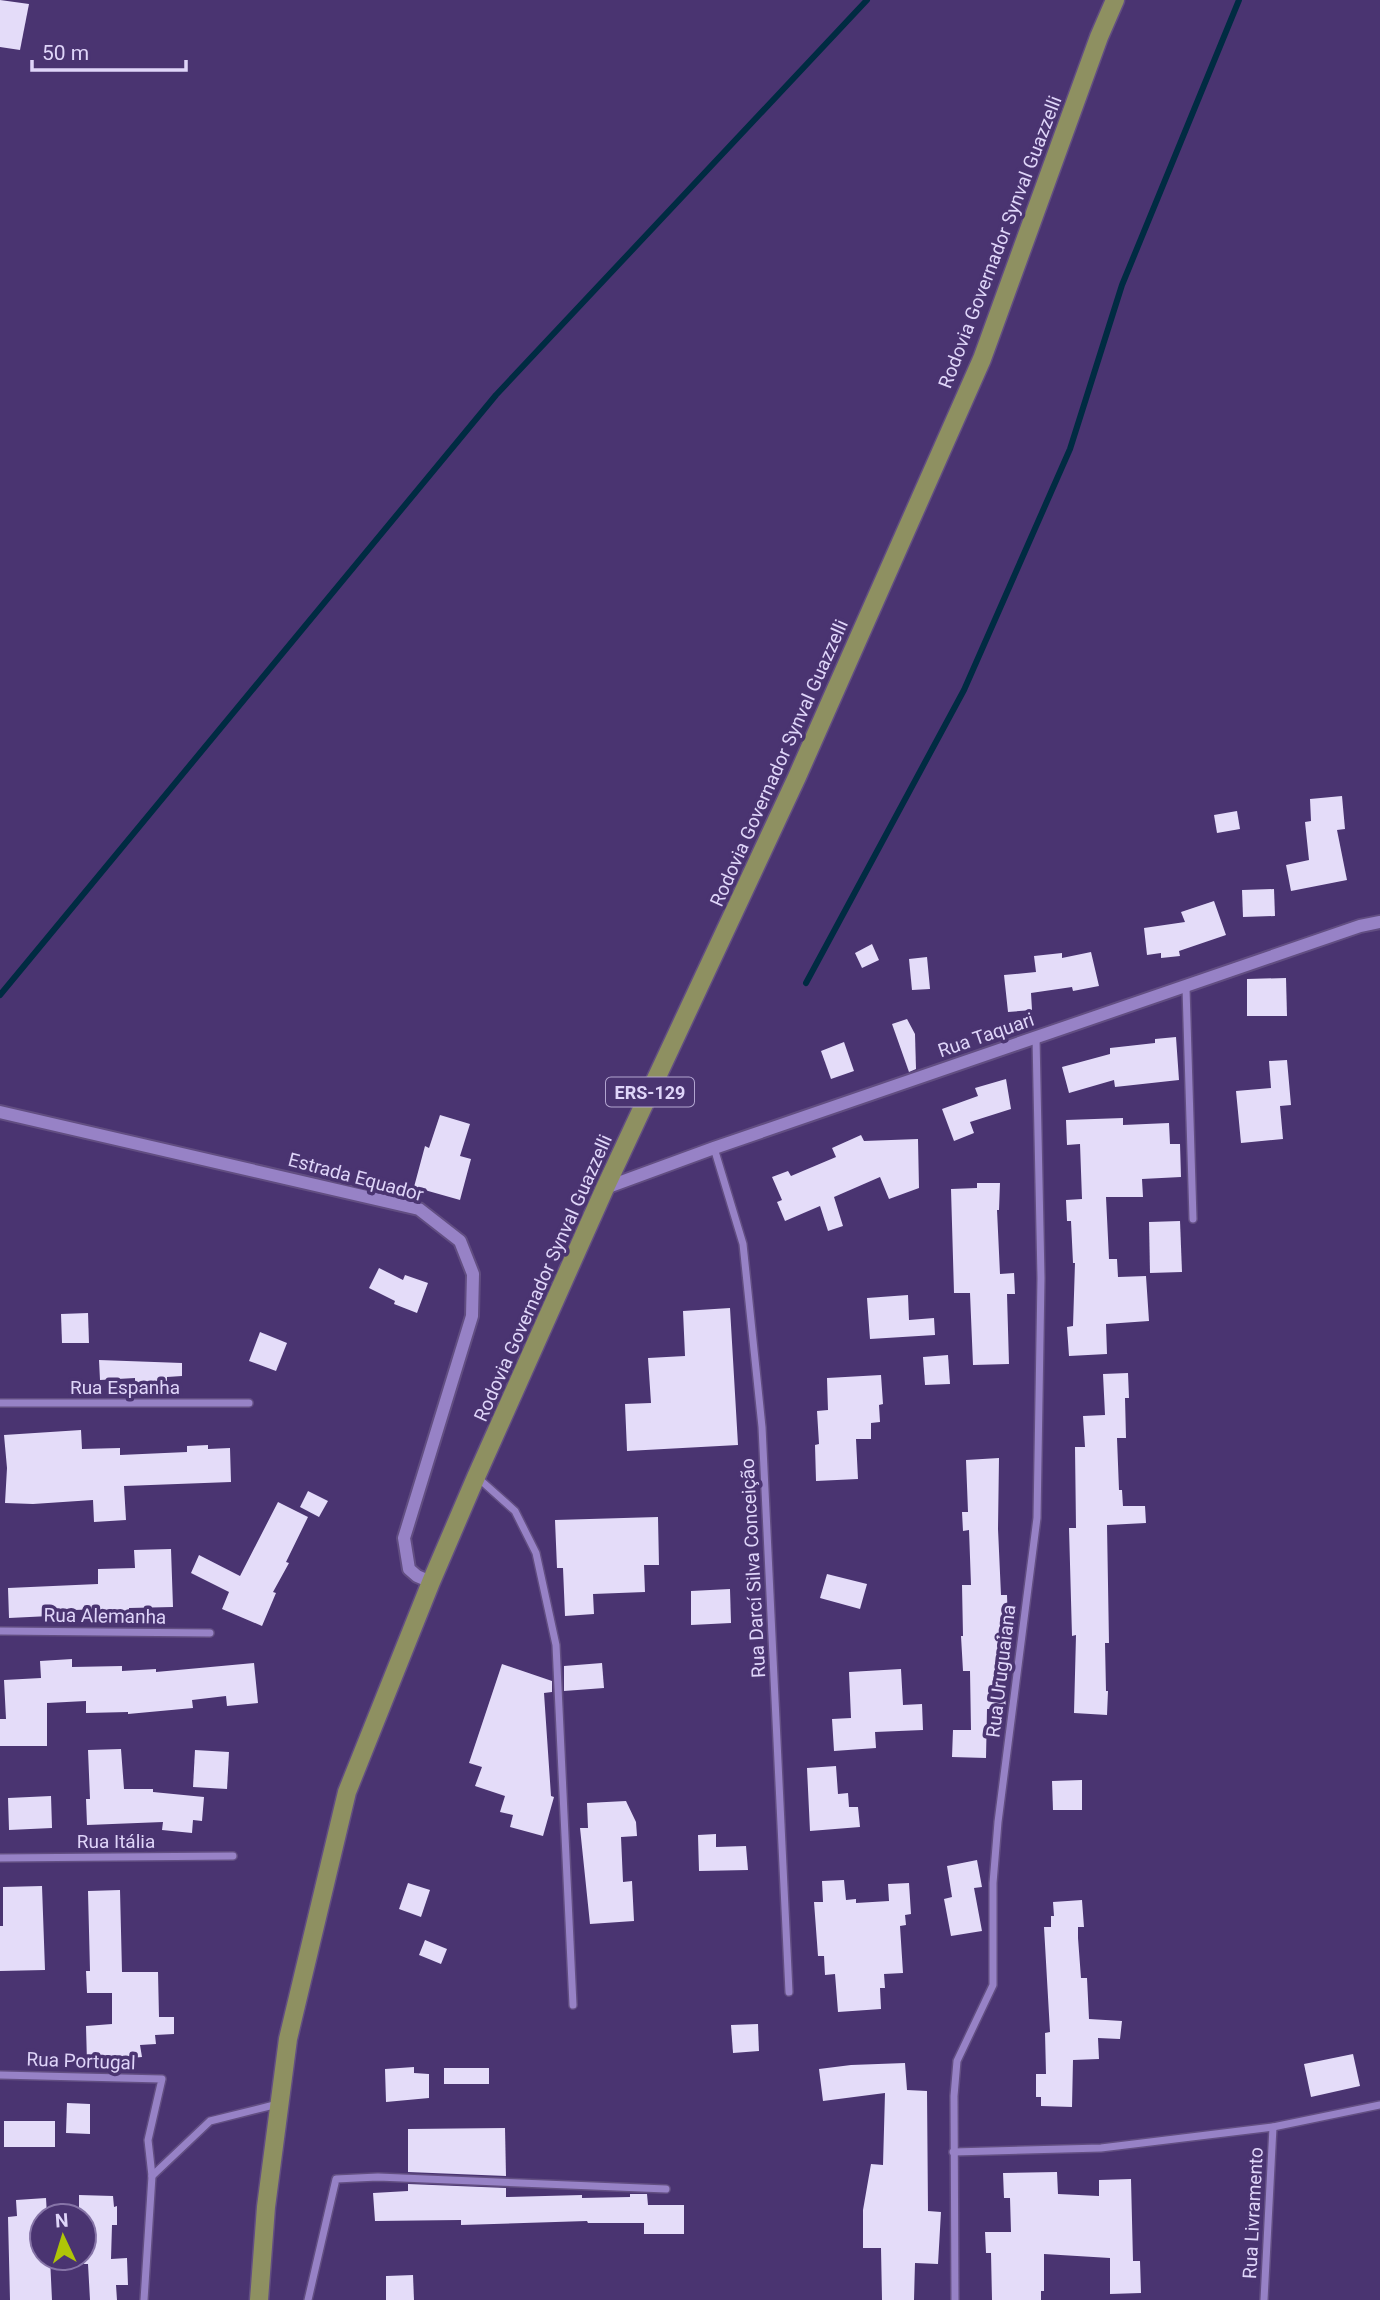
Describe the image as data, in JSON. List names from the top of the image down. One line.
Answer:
{"streets":{"main road":["Rodovia Governador Synval Guazzelli","ERS-129"],"street":["Rua Taquari","Estrada Equador","Rua Espanha","Rua Darcí Silva Conceição","Rua Alemanha","Rua Uruguaiana","Rua Itália","Rua Portugal","Rua Livramento"]},"crossings":[["Rodovia Governador Synval Guazzelli","Rua Taquari"],["Rodovia Governador Synval Guazzelli","Estrada Equador"],["Rua Taquari","Rua Darcí Silva Conceição"],["Rua Taquari","Rua Uruguaiana"]],"scale_bar":"50 m","north":"top"}
